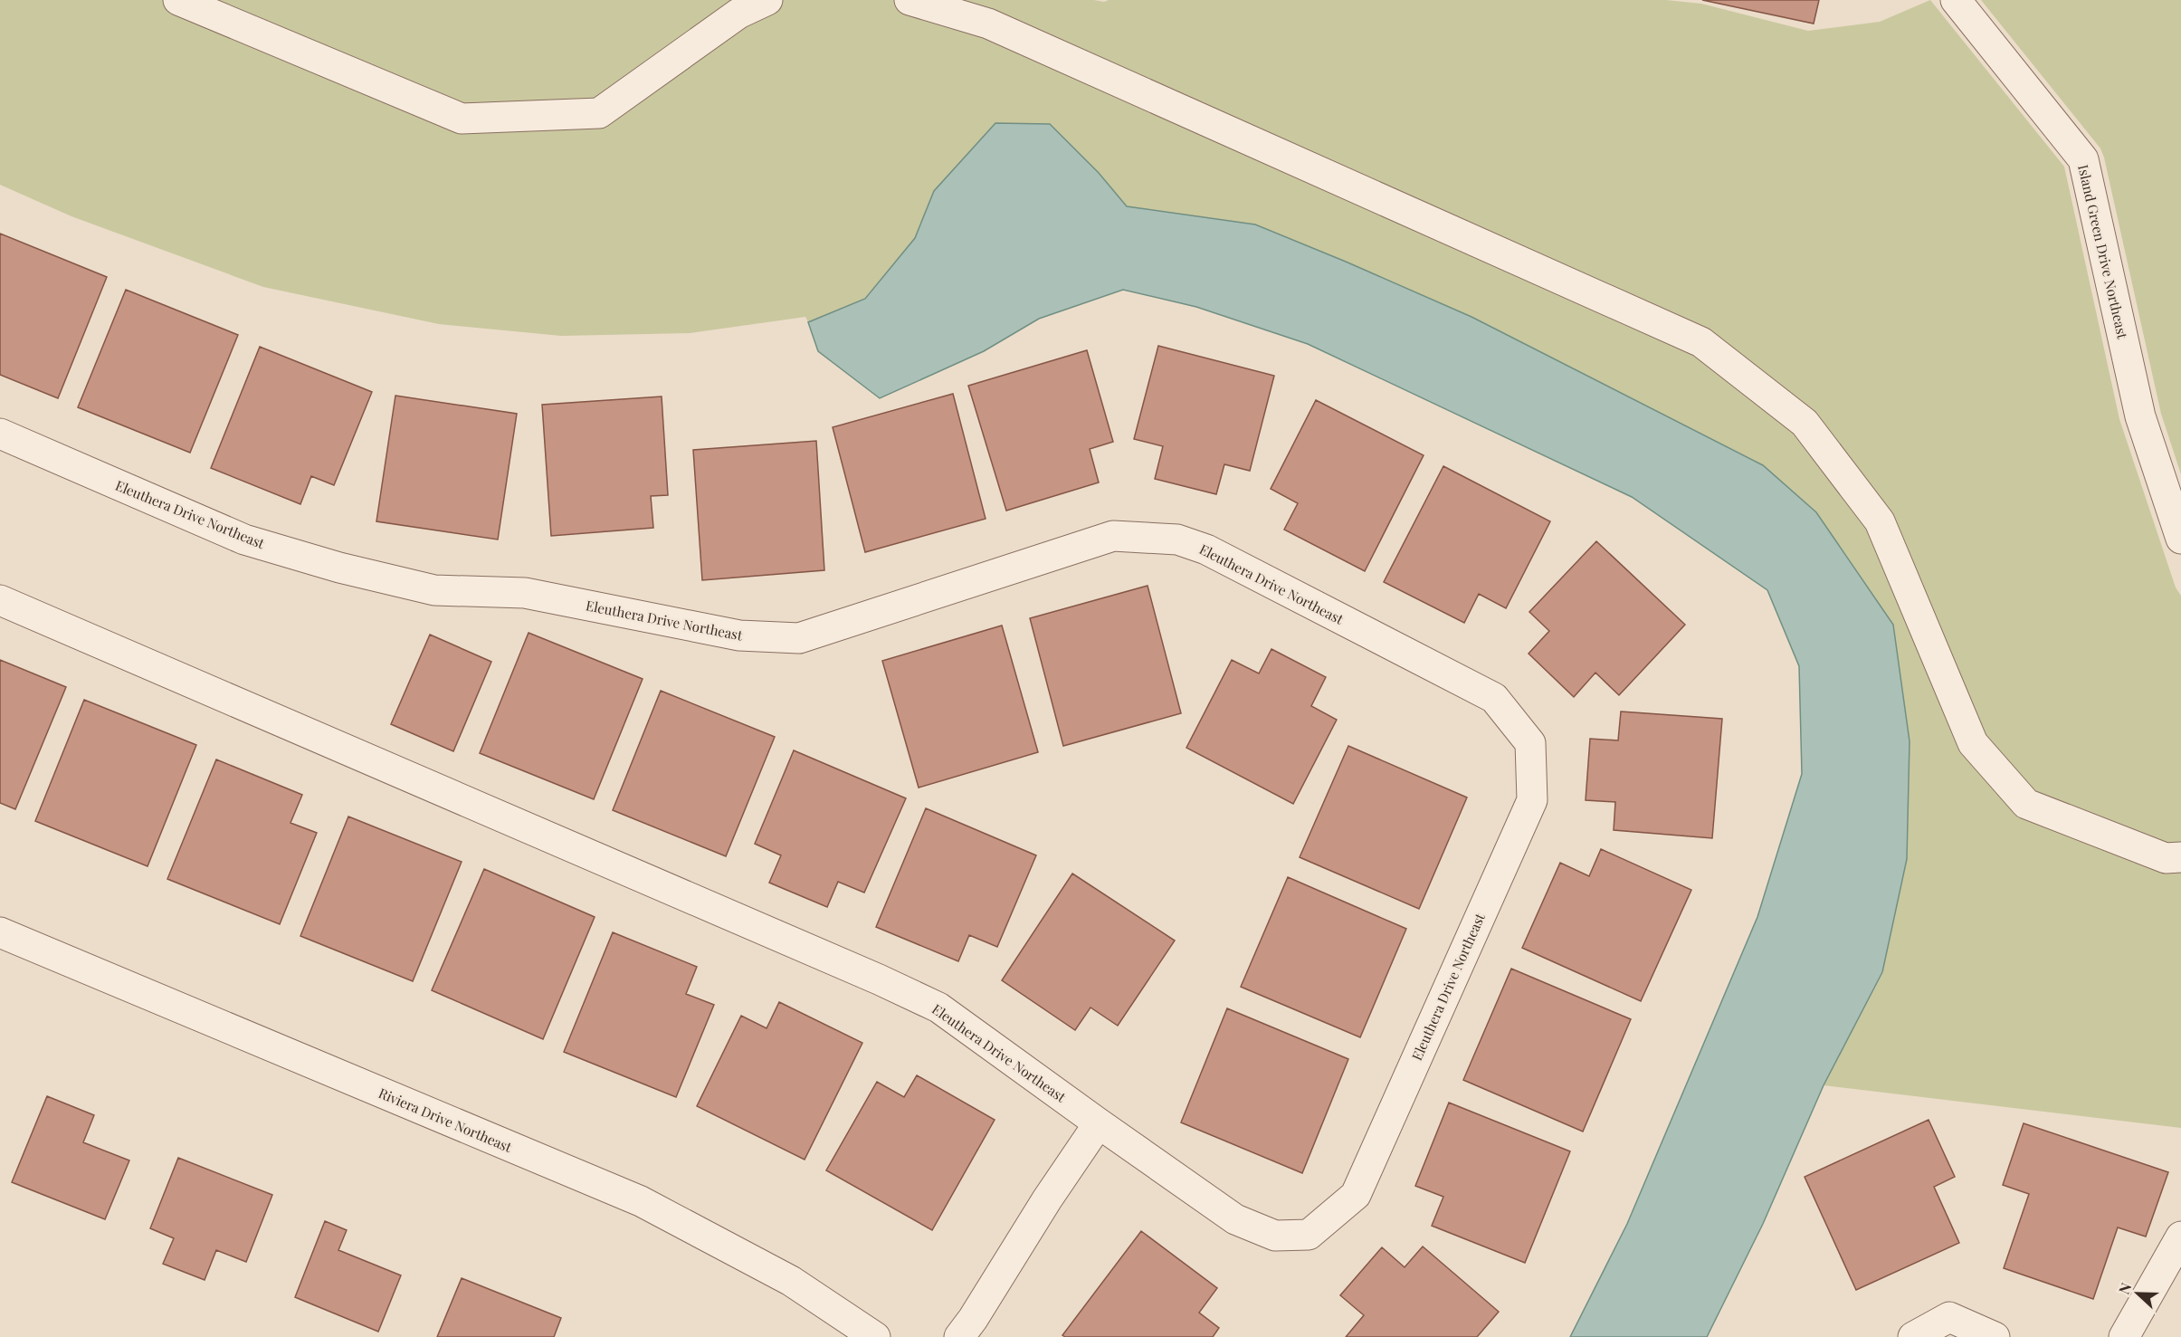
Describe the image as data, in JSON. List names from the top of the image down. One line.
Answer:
{"streets":{"street":["Island Green Drive Northeast","Eleuthera Drive Northeast","Riviera Drive Northeast"]},"north":"left"}
